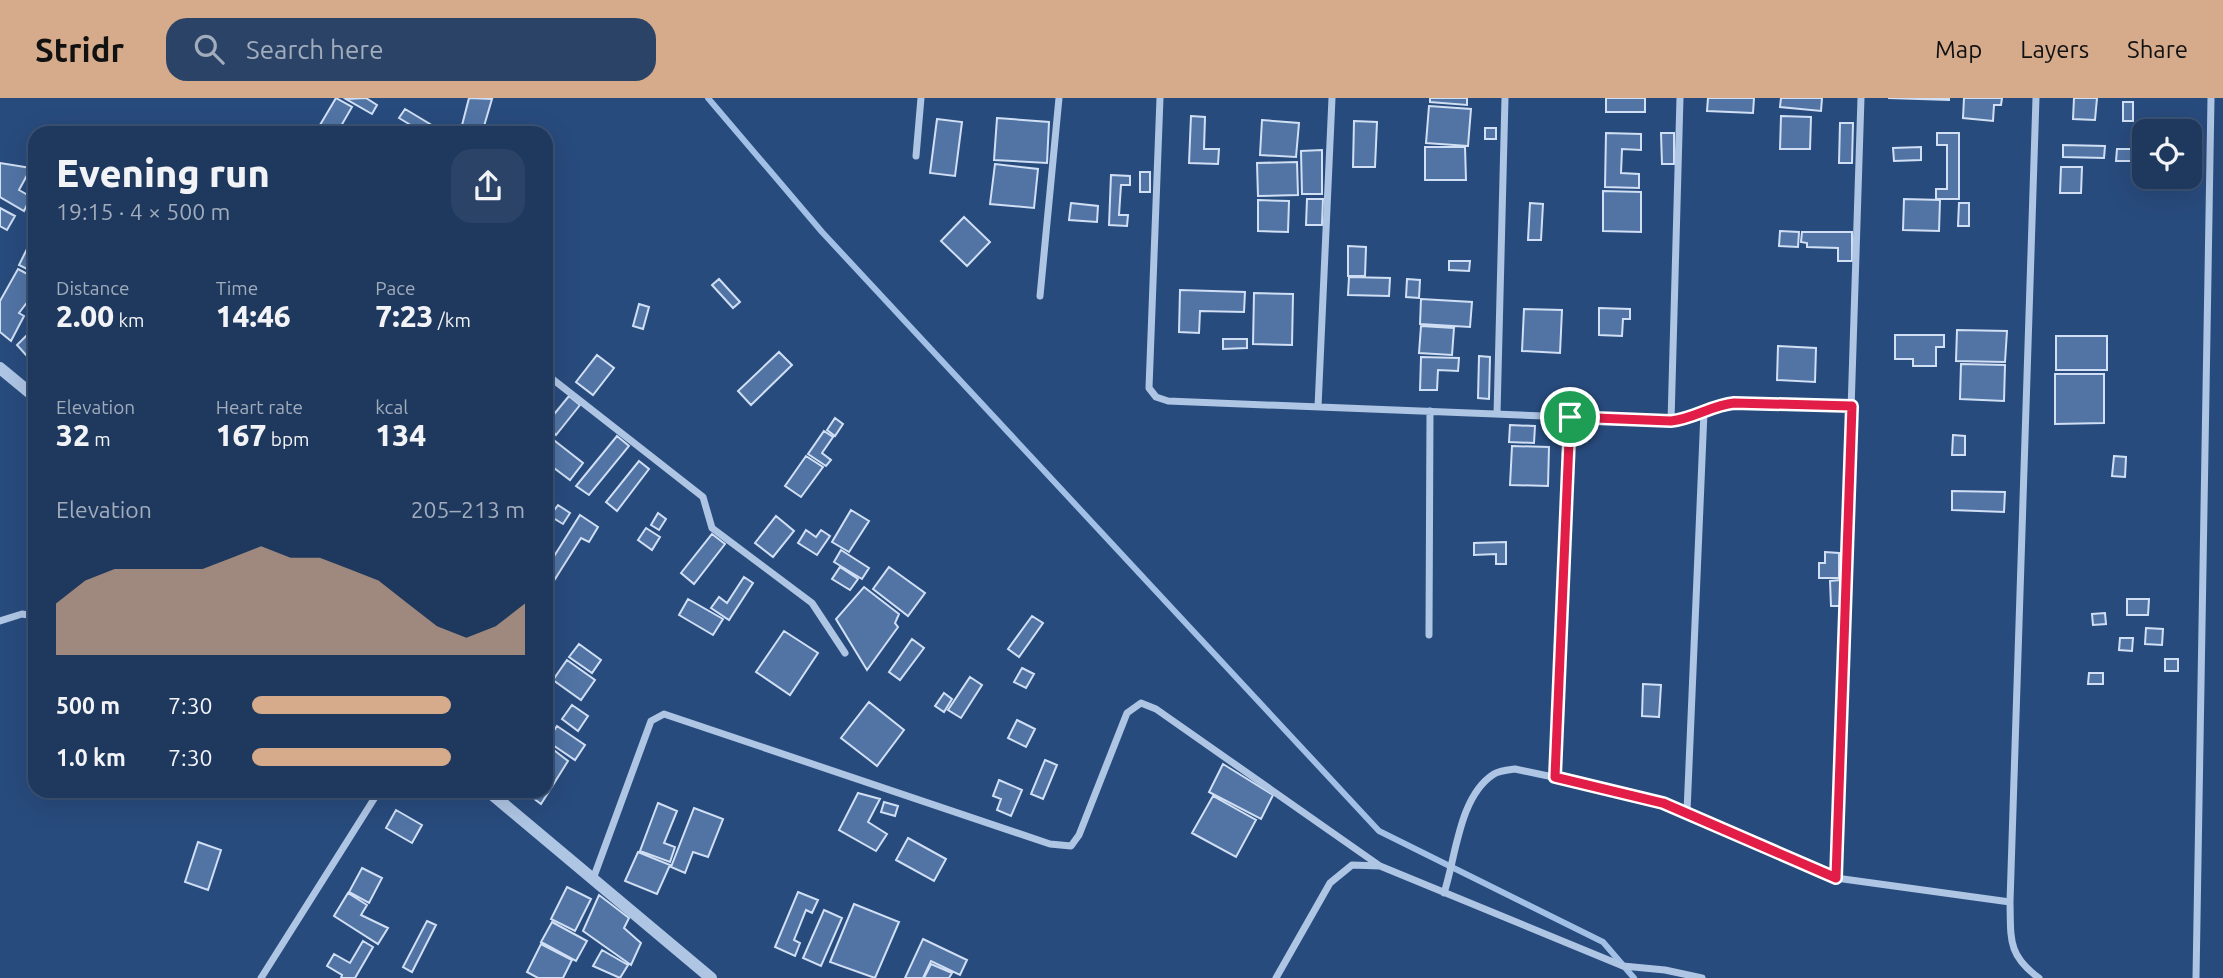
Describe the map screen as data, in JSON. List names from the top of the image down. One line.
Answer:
{"page":{"header":"Stridr","search":"Search here","nav":["Map","Layers","Share"],"heading":["Evening run","19:15 · 4 × 500 m"],"stats":[["Distance","2.00 km"],["Time","14:46"],["Pace","7:23 /km"],["Elevation","32 m"],["Heart rate","167 bpm"],["kcal","134"]],"chart":["Elevation","205–213 m"],"list":[{"name":"500 m","note":"7:30"},{"name":"1.0 km","note":"7:30"}]}}
